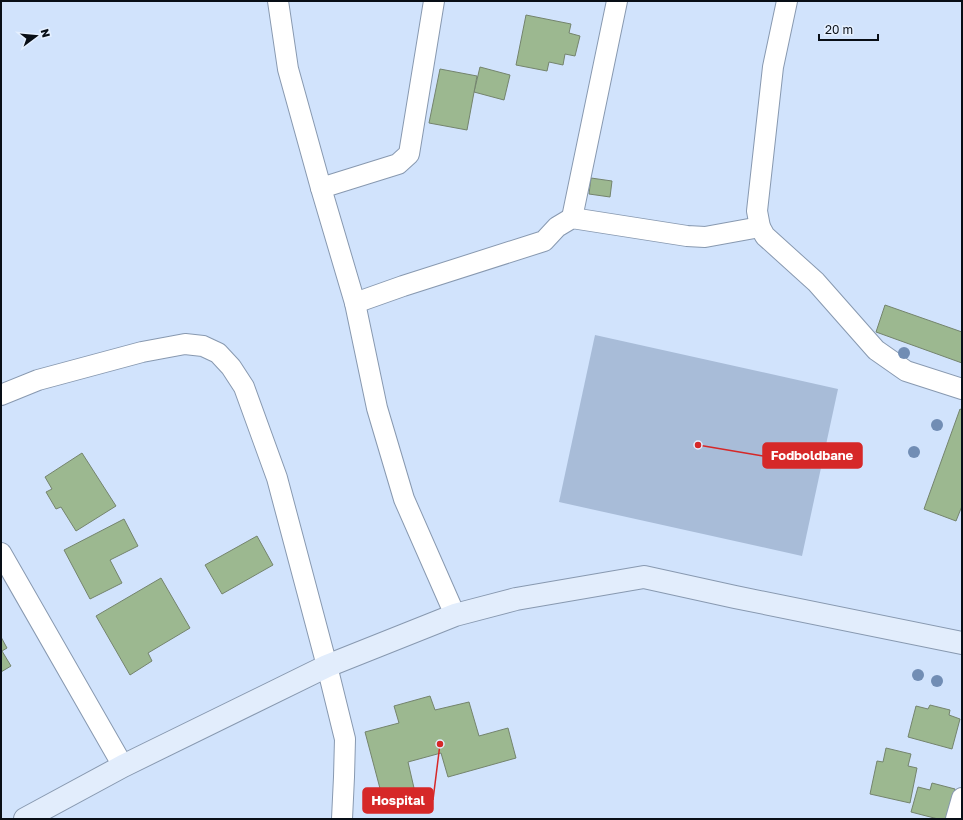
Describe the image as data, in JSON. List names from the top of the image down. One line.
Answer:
{"places":["Fodboldbane","Hospital"],"scale_bar":"20 m","north":"right"}
